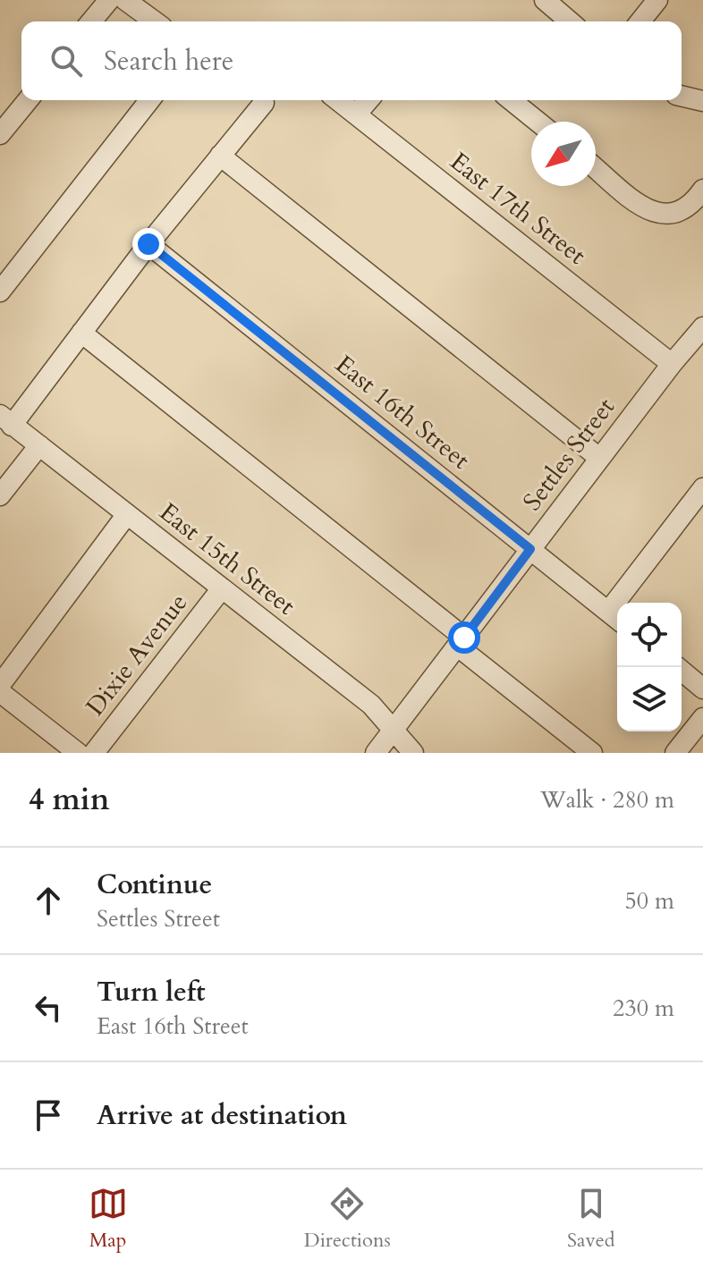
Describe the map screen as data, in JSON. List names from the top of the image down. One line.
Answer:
{"streets":{"street":["East 17th Street","East 16th Street","Settles Street","East 15th Street","Dixie Avenue"]},"crossings":[["East 17th Street","Settles Street"],["East 16th Street","Settles Street"],["Settles Street","East 15th Street"],["East 15th Street","Dixie Avenue"]],"north":"bottom left","page":{"search":"Search here","heading":["4 min","Walk · 280 m"],"list":[["Continue","Settles Street","50 m"],["Turn left","East 16th Street","230 m"],"Arrive at destination"],"nav":["Map","Directions","Saved"]}}
